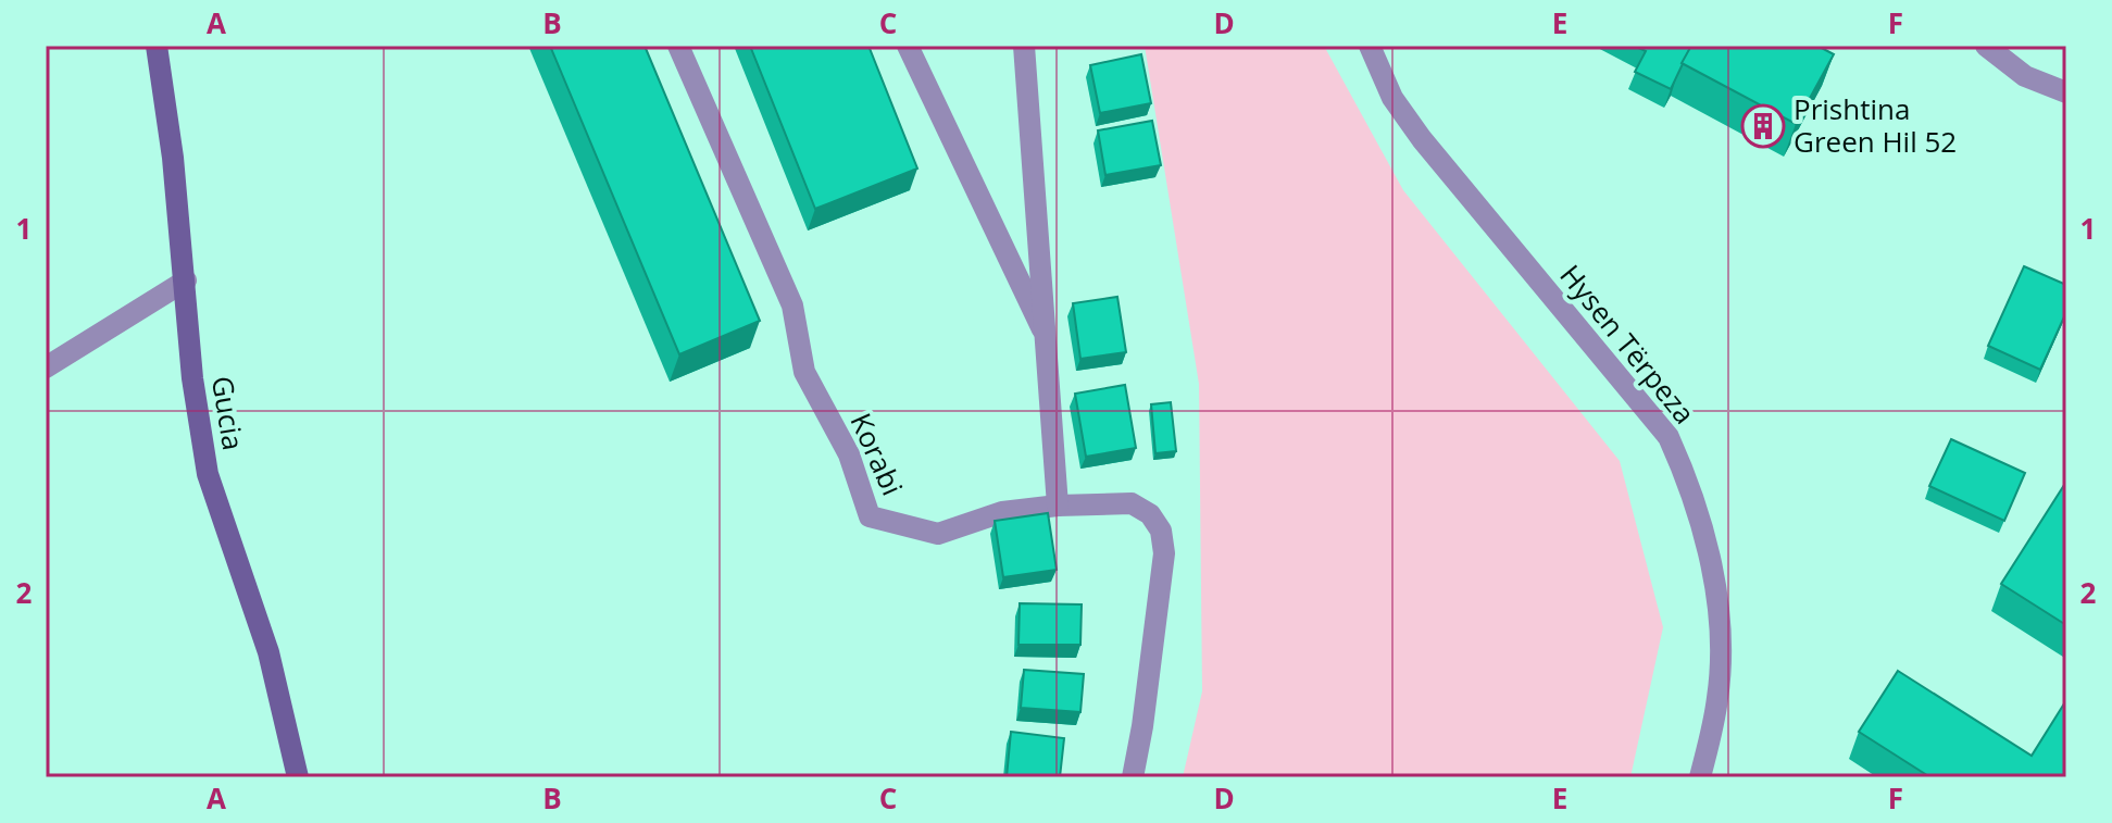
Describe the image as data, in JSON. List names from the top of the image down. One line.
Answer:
{"streets":{"street":["Hysen Tërpeza","Gucia","Korabi"]},"places":{"building":["Prishtina Green Hil 52"]},"grid":{"columns":["A","B","C","D","E","F"],"rows":["1","2"]}}
